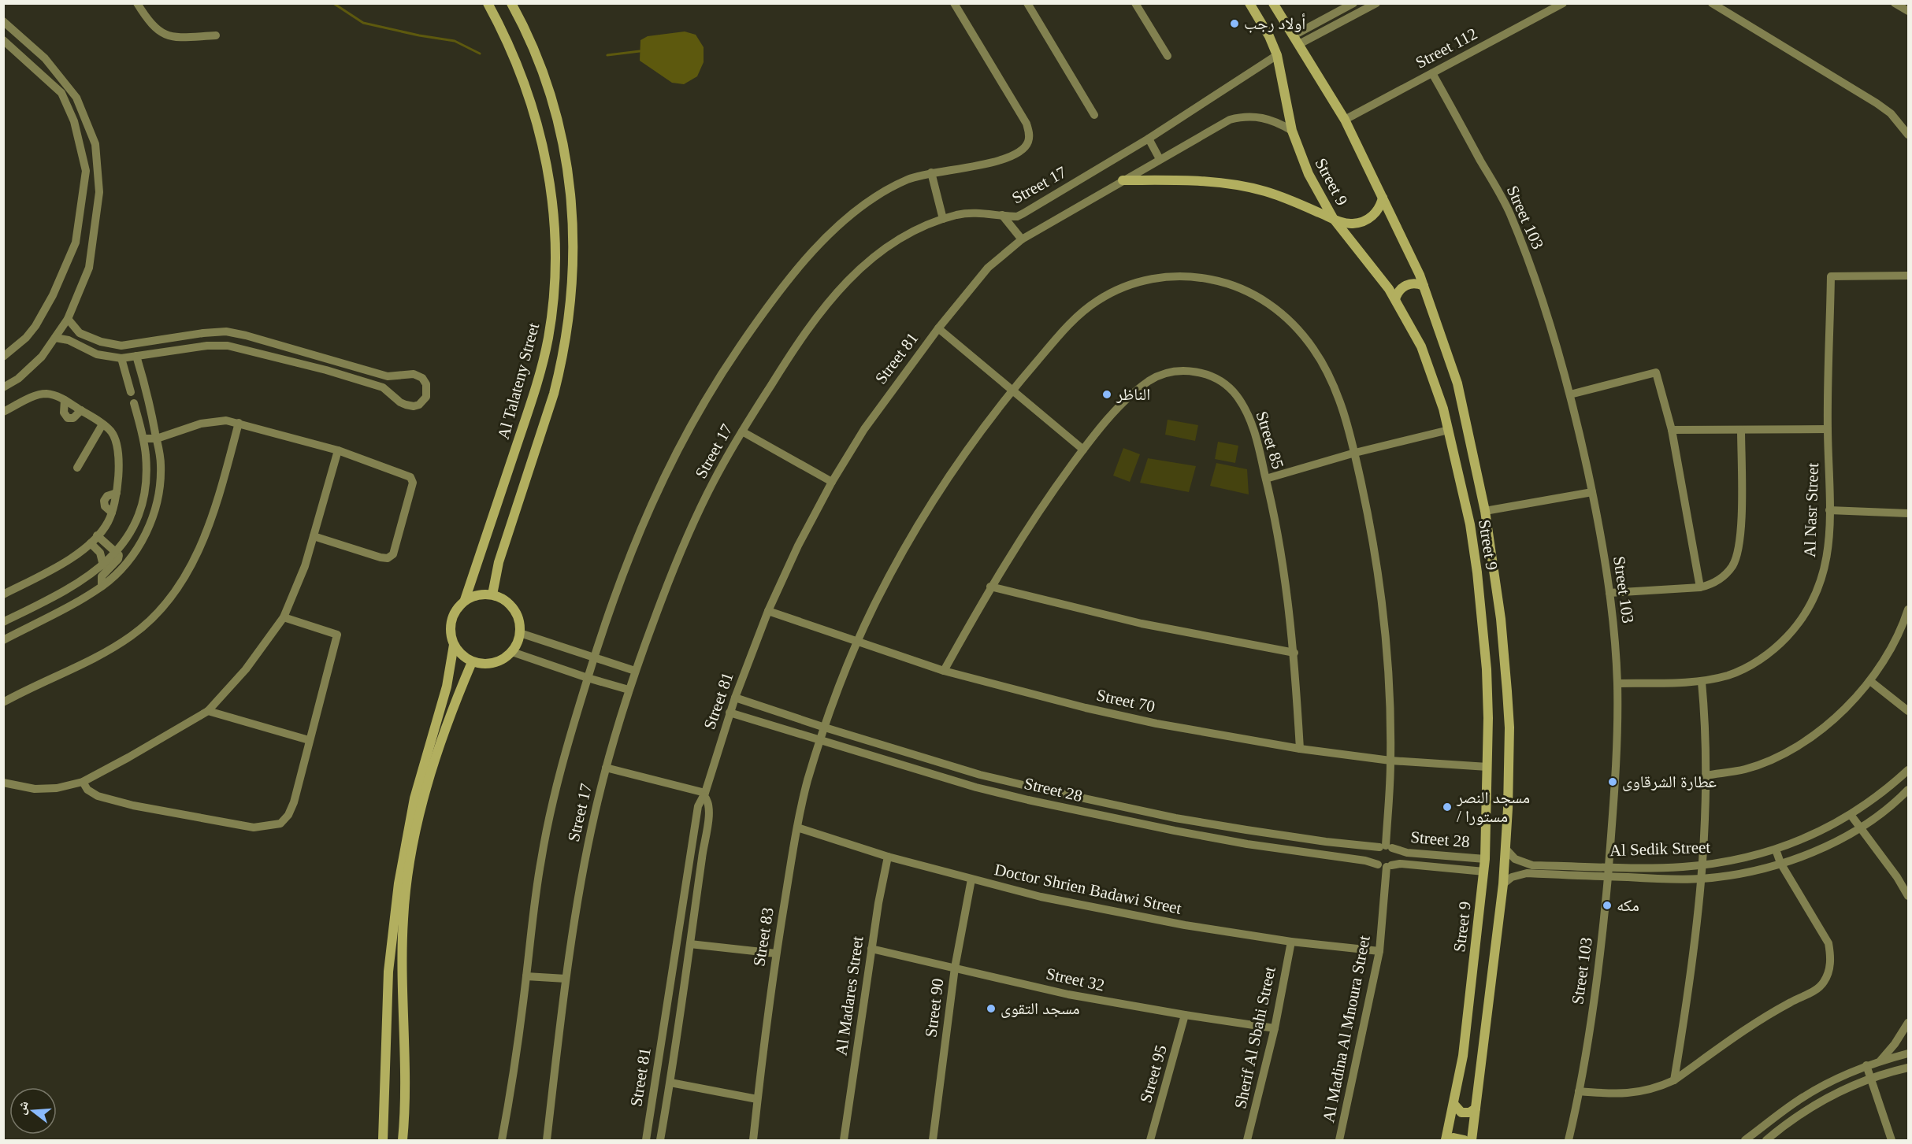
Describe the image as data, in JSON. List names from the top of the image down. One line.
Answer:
{"streets":{"main road":["Street 9","Al Talateny Street"],"street":["Street 112","Street 17","Street 103","Street 81","Street 85","Al Nasr Street","Street 70","Street 28","Al Sedik Street","Doctor Shrien Badawi Street","Street 83","Street 32","Al Madares Street","Street 90","Al Madina Al Mnoura Street","Sherif Al Sbahi Street","Street 95"]},"crossings":[["Street 112","Street 9"],["Street 112","Street 103"],["Street 9","Street 17"],["Street 9","Street 81"],["Street 9","Street 70"],["Street 9","Street 28"],["Street 9","Al Sedik Street"],["Street 103","Al Nasr Street"],["Street 103","Al Sedik Street"],["Street 81","Street 70"],["Street 81","Street 28"],["Street 85","Street 70"],["Street 28","Street 83"],["Street 28","Al Madina Al Mnoura Street"],["Doctor Shrien Badawi Street","Street 83"],["Doctor Shrien Badawi Street","Al Madares Street"],["Doctor Shrien Badawi Street","Street 90"],["Doctor Shrien Badawi Street","Al Madina Al Mnoura Street"],["Doctor Shrien Badawi Street","Sherif Al Sbahi Street"],["Street 32","Al Madares Street"],["Street 32","Street 90"],["Street 32","Sherif Al Sbahi Street"],["Street 32","Street 95"]],"places":["أولاد رجب","الناظر","عطارة الشرقاوى","مسجد النصر / مستورا","مكه","مسجد التقوى"],"north":"left"}
